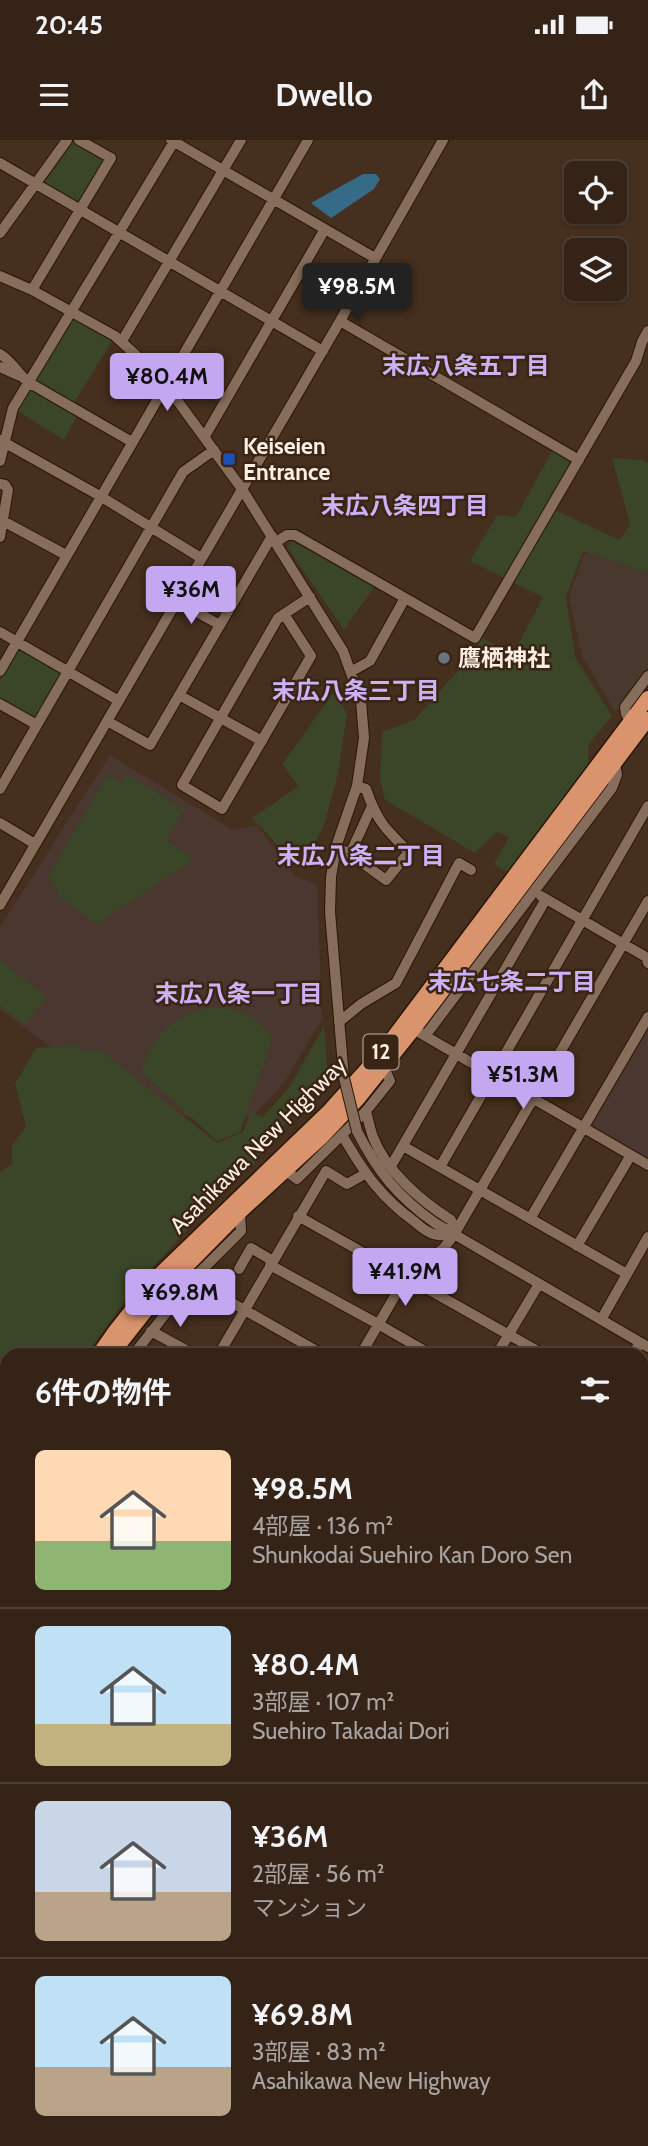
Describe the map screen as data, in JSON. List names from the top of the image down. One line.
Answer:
{"streets":{"highway":["12","Asahikawa New Highway"]},"districts":["末広八条五丁目","末広八条四丁目","末広八条三丁目","末広八条二丁目","末広七条二丁目","末広八条一丁目"],"places":{"transit":["Keiseien Entrance"],"other":["鷹栖神社"]},"page":{"status":"20:45","header":"Dwello","price":["¥98.5M","¥80.4M","¥36M","¥51.3M","¥41.9M","¥69.8M"],"heading":"6件の物件","list":[{"name":"¥98.5M","note":"4部屋 · 136 m² · Shunkodai Suehiro Kan Doro Sen"},{"name":"¥80.4M","note":"3部屋 · 107 m² · Suehiro Takadai Dori"},{"name":"¥36M","note":"2部屋 · 56 m² · マンション"},{"name":"¥69.8M","note":"3部屋 · 83 m² · Asahikawa New Highway"}]}}
